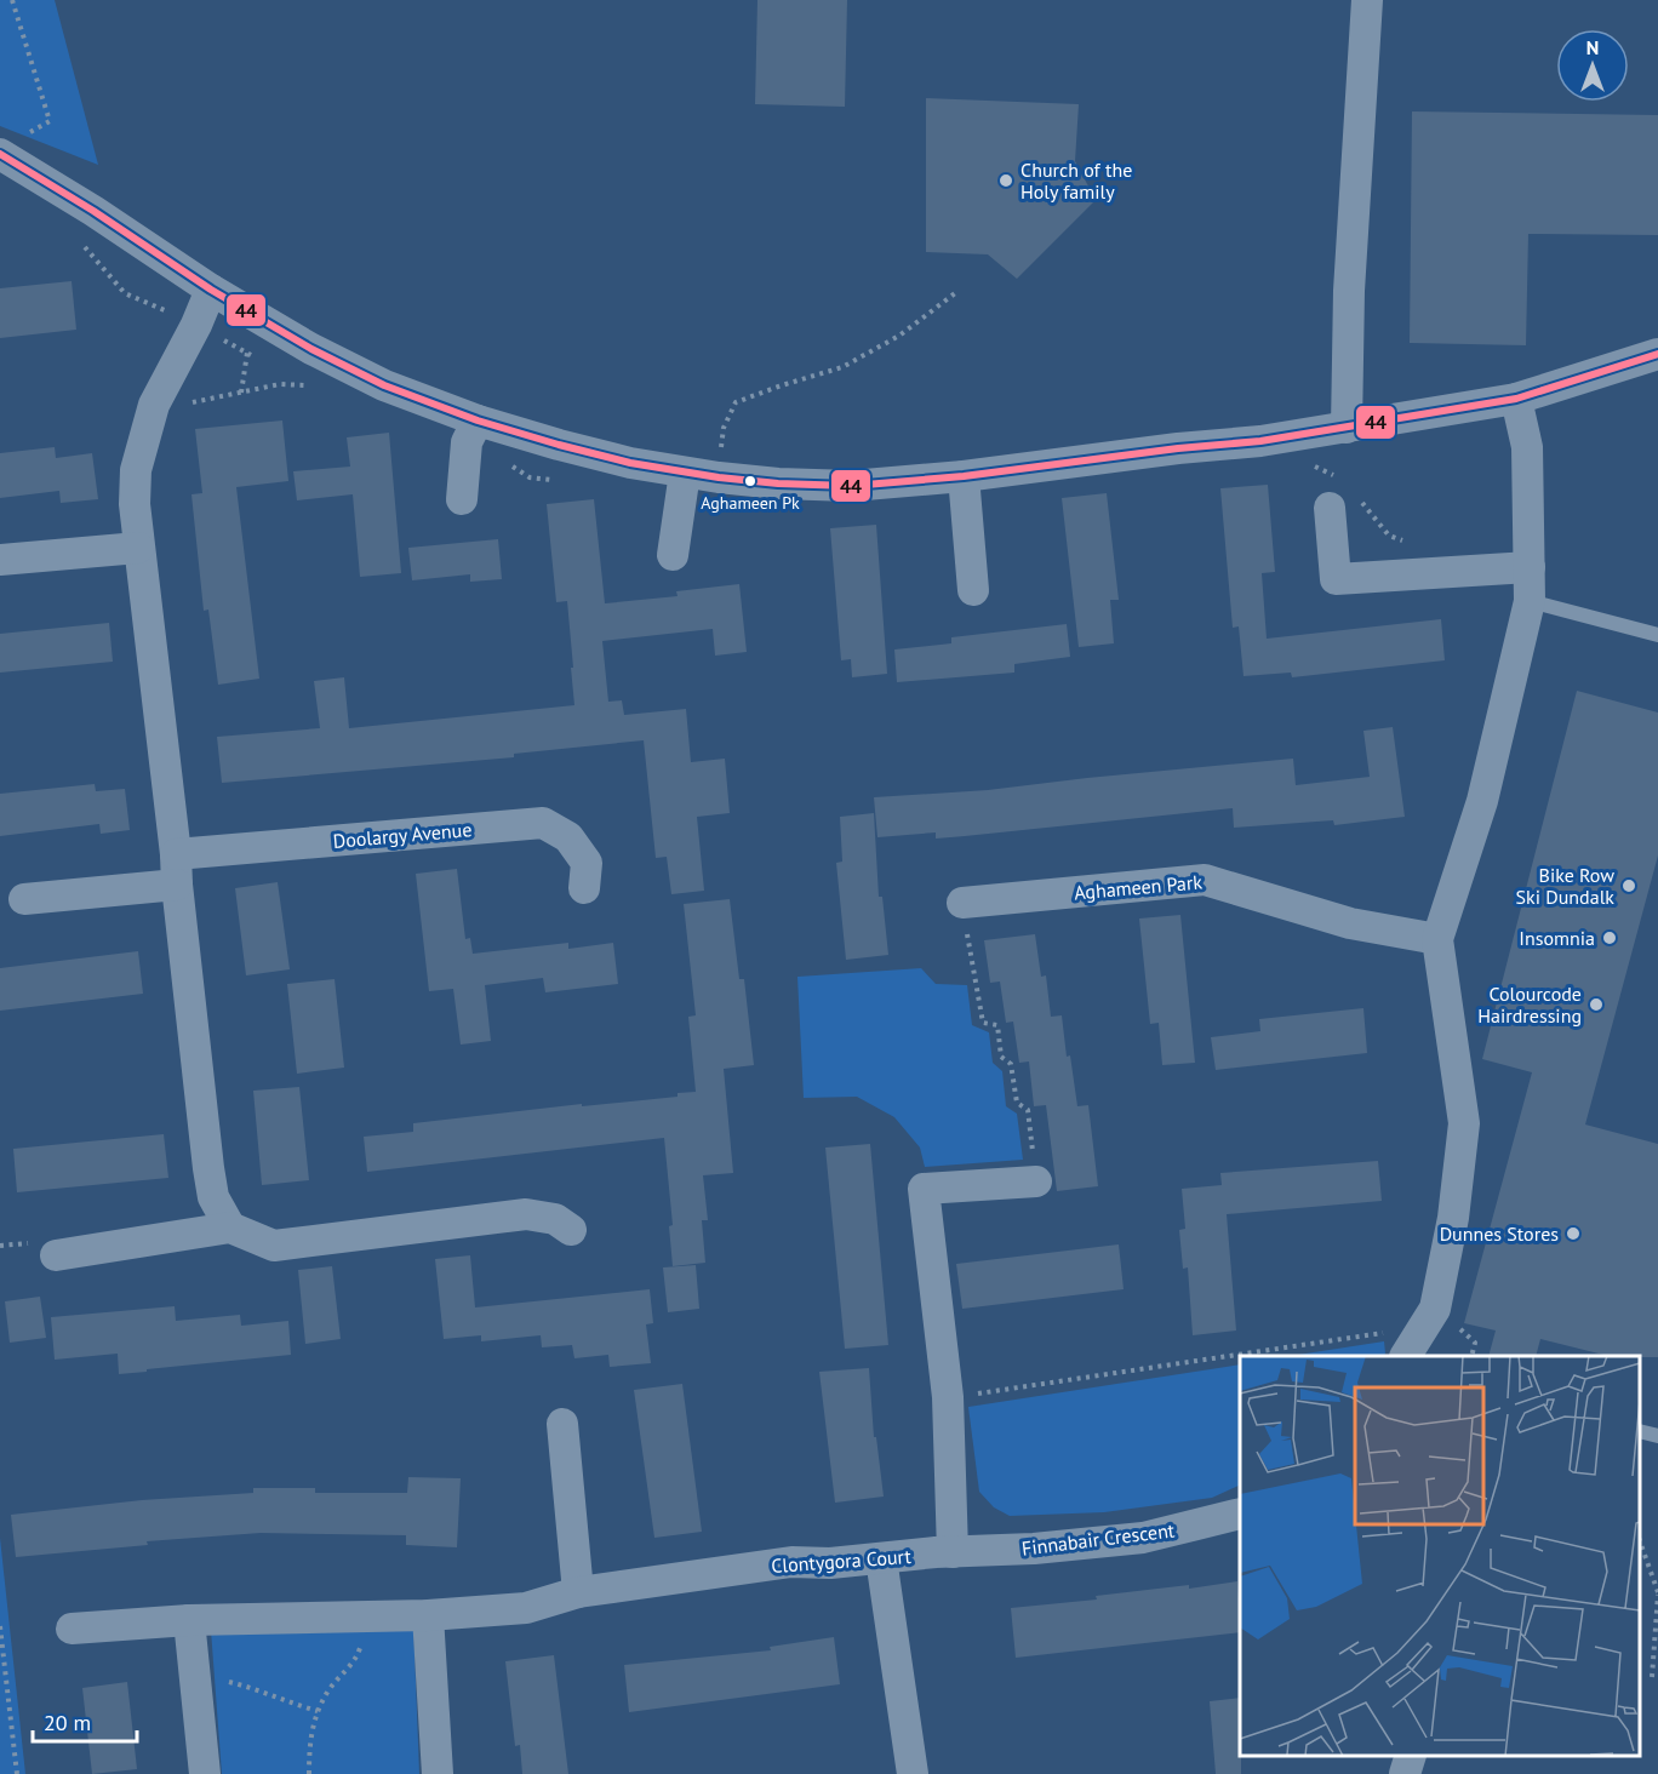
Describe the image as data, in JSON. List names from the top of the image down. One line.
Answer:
{"streets":{"street":["Doolargy Avenue","Aghameen Park","Finnabair Crescent","Clontygora Court"]},"crossings":[["Finnabair Crescent","Clontygora Court"]],"places":["Church of the Holy family","Aghameen Pk","Bike Row Ski Dundalk","Insomnia","Colourcode Hairdressing","Dunnes Stores"],"lines":["transit line 44"],"scale_bar":"20 m","north":"top"}
